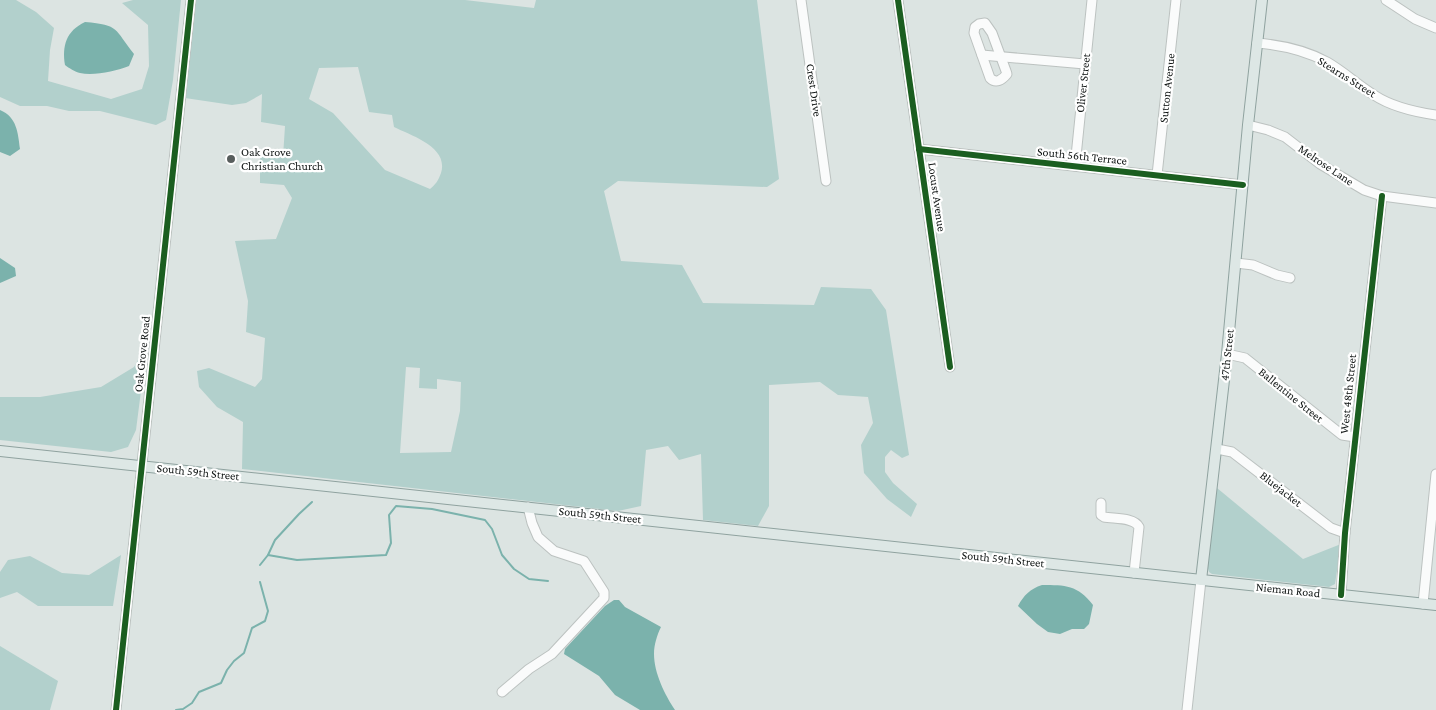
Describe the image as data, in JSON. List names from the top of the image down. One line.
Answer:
{"streets":{"main road":["47th Street","South 59th Street","Nieman Road"],"street":["Stearns Street","Oliver Street","Sutton Avenue","Crest Drive","South 56th Terrace","Melrose Lane","Locust Avenue","Oak Grove Road","West 48th Street","Ballentine Street","Bluejacket"]},"crossings":[["Stearns Street","47th Street"],["Oliver Street","South 56th Terrace"],["Sutton Avenue","South 56th Terrace"],["South 56th Terrace","Locust Avenue"],["South 56th Terrace","47th Street"],["Melrose Lane","47th Street"],["Melrose Lane","West 48th Street"],["Oak Grove Road","South 59th Street"],["47th Street","Ballentine Street"],["47th Street","South 59th Street"],["47th Street","Bluejacket"],["47th Street","Nieman Road"],["West 48th Street","Ballentine Street"],["West 48th Street","Bluejacket"],["West 48th Street","Nieman Road"],["South 59th Street","Nieman Road"]],"places":["Oak Grove Christian Church"]}
